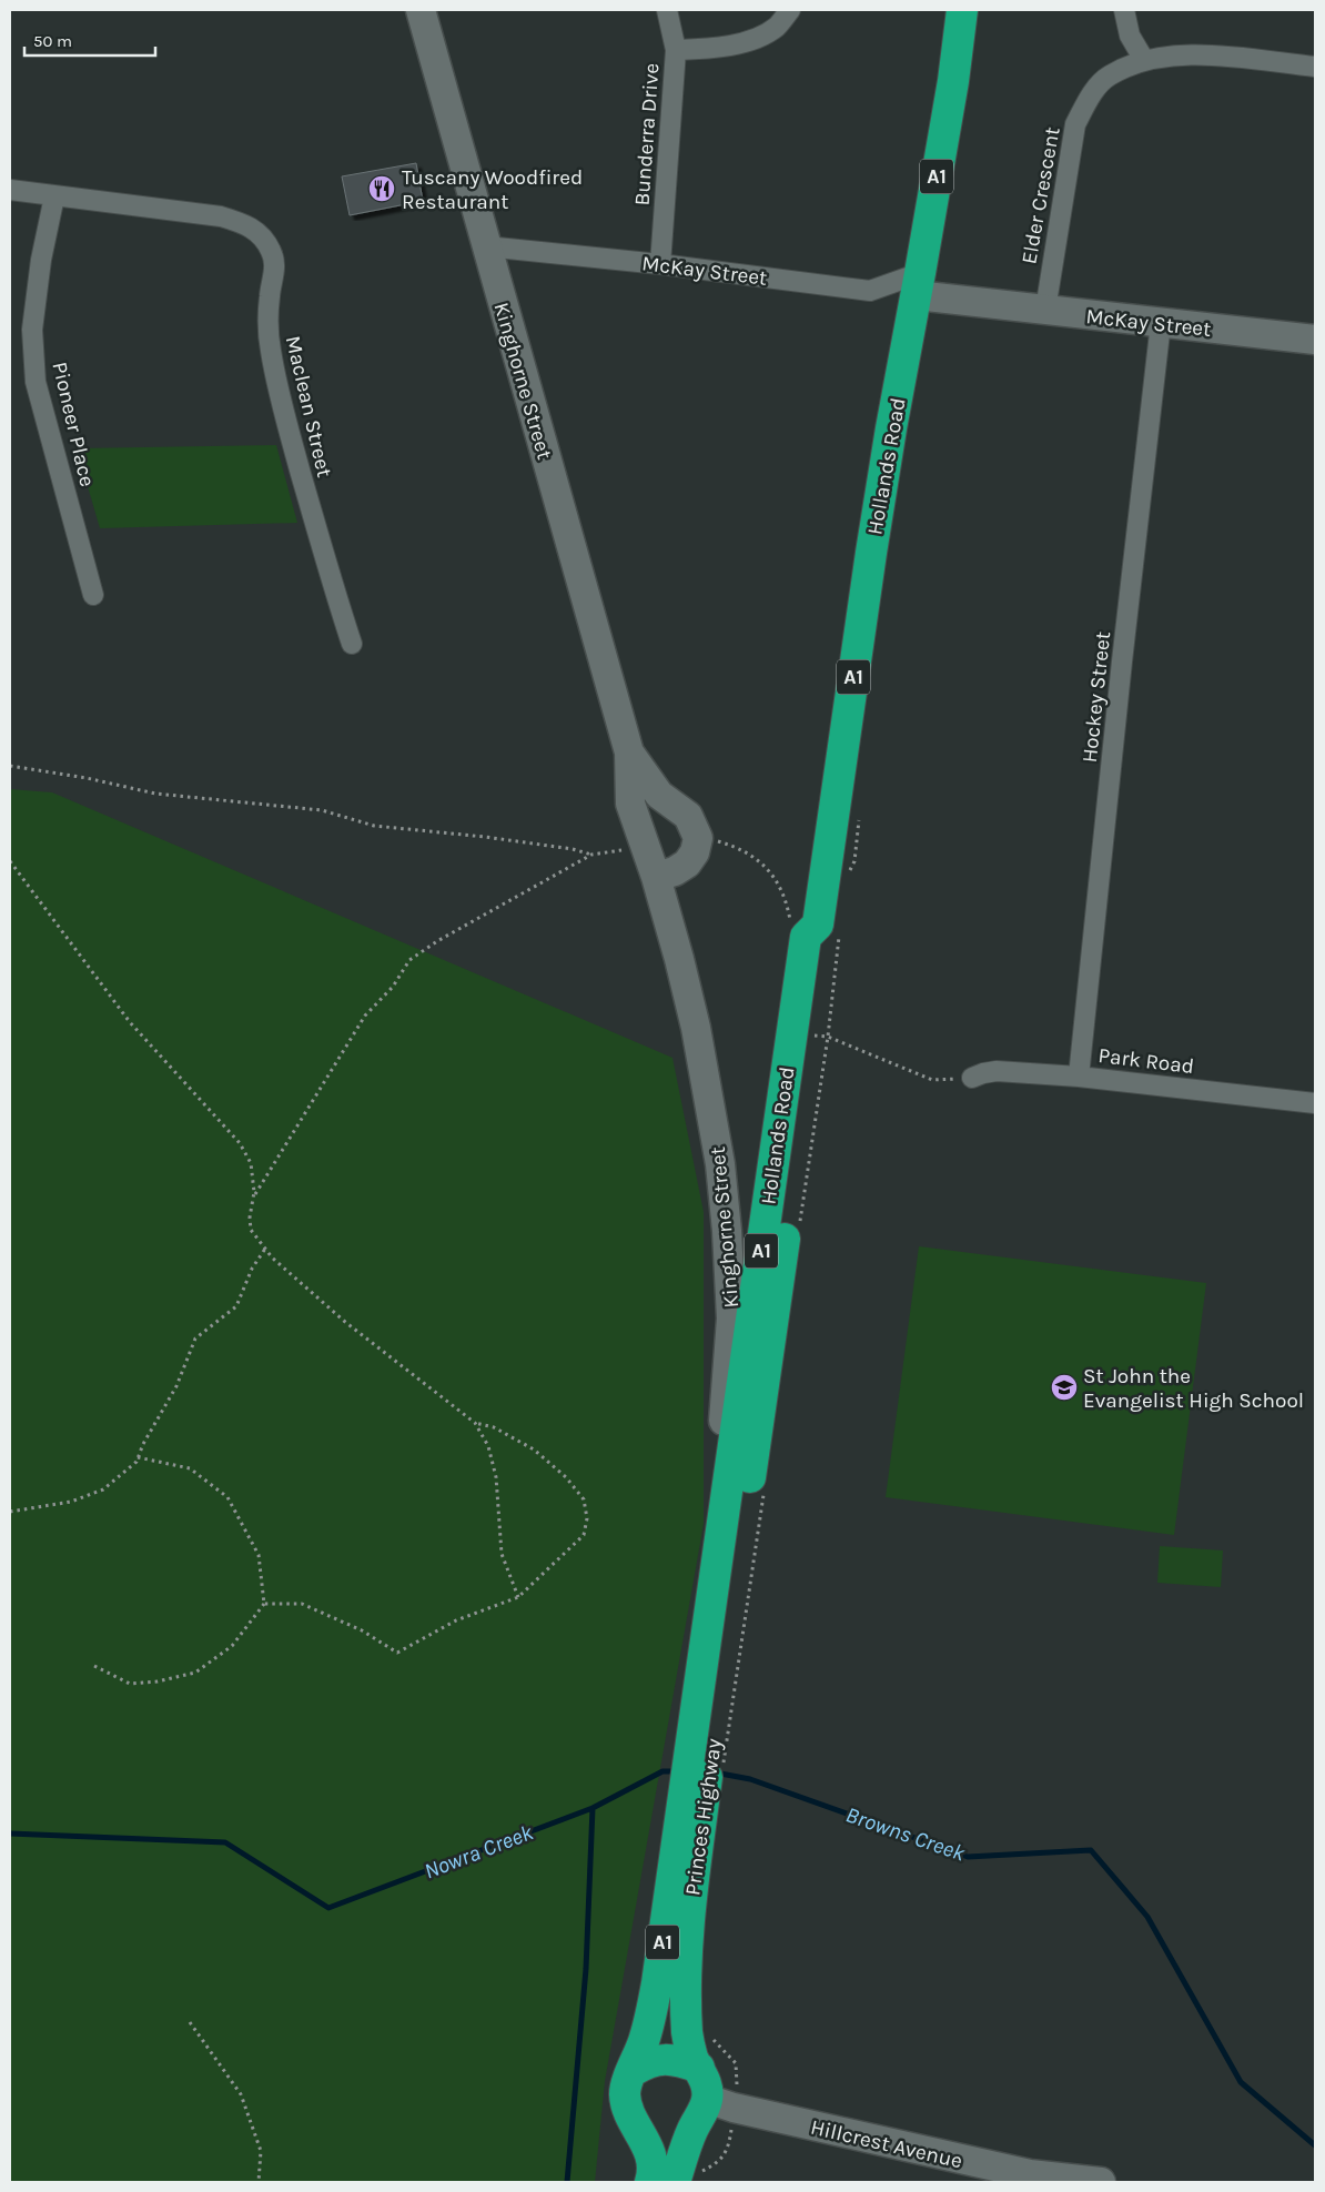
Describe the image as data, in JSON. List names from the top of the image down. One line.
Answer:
{"streets":{"highway":["A1","Hollands Road","Princes Highway"],"main road":["McKay Street","Kinghorne Street","Hillcrest Avenue"],"street":["Bunderra Drive","Elder Crescent","Maclean Street","Pioneer Place","Hockey Street","Park Road"]},"crossings":[["Bunderra Drive","McKay Street"],["A1","Princes Highway"],["A1","Hillcrest Avenue"],["Elder Crescent","McKay Street"],["McKay Street","Kinghorne Street"],["McKay Street","Hollands Road"],["McKay Street","Hockey Street"],["Kinghorne Street","Hollands Road"],["Kinghorne Street","Princes Highway"],["Maclean Street","Pioneer Place"],["Hollands Road","Princes Highway"],["Hockey Street","Park Road"],["Princes Highway","Hillcrest Avenue"]],"water":["Browns Creek","Nowra Creek"],"places":{"restaurant":["Tuscany Woodfired Restaurant"],"school or university":["St John the Evangelist High School"]},"scale_bar":"50 m"}
